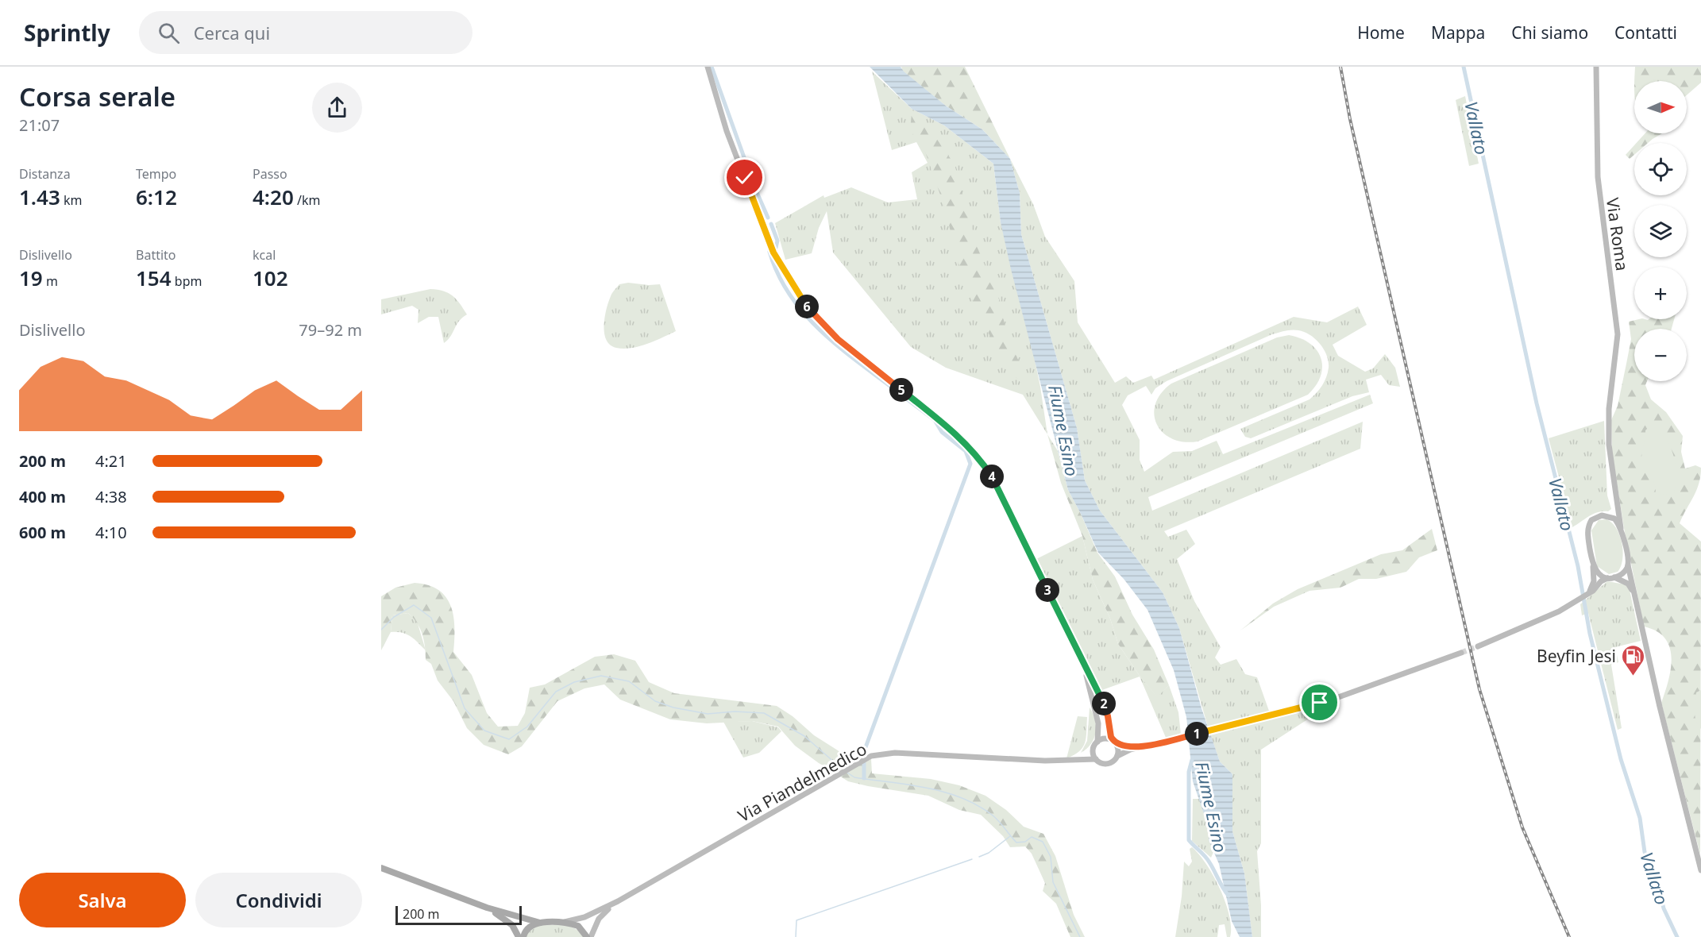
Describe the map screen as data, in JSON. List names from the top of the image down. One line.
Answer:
{"streets":{"main road":["Via Roma","Via Piandelmedico"]},"water":["Vallato","Fiume Esino"],"places":{"fuel station":["Beyfin Jesi"]},"scale_bar":"200 m","north":"right","page":{"header":"Sprintly","search":"Cerca qui","nav":["Home","Mappa","Chi siamo","Contatti"],"heading":["Corsa serale","21:07"],"map_buttons":["+","−"],"stats":[["Distanza","1.43 km"],["Tempo","6:12"],["Passo","4:20 /km"],["Dislivello","19 m"],["Battito","154 bpm"],["kcal","102"]],"pins":["6","5","4","3","2","1"],"chart":["Dislivello","79–92 m"],"list":[{"name":"200 m","note":"4:21"},{"name":"400 m","note":"4:38"},{"name":"600 m","note":"4:10"}],"buttons":["Salva","Condividi"],"scale":"200 m"}}
